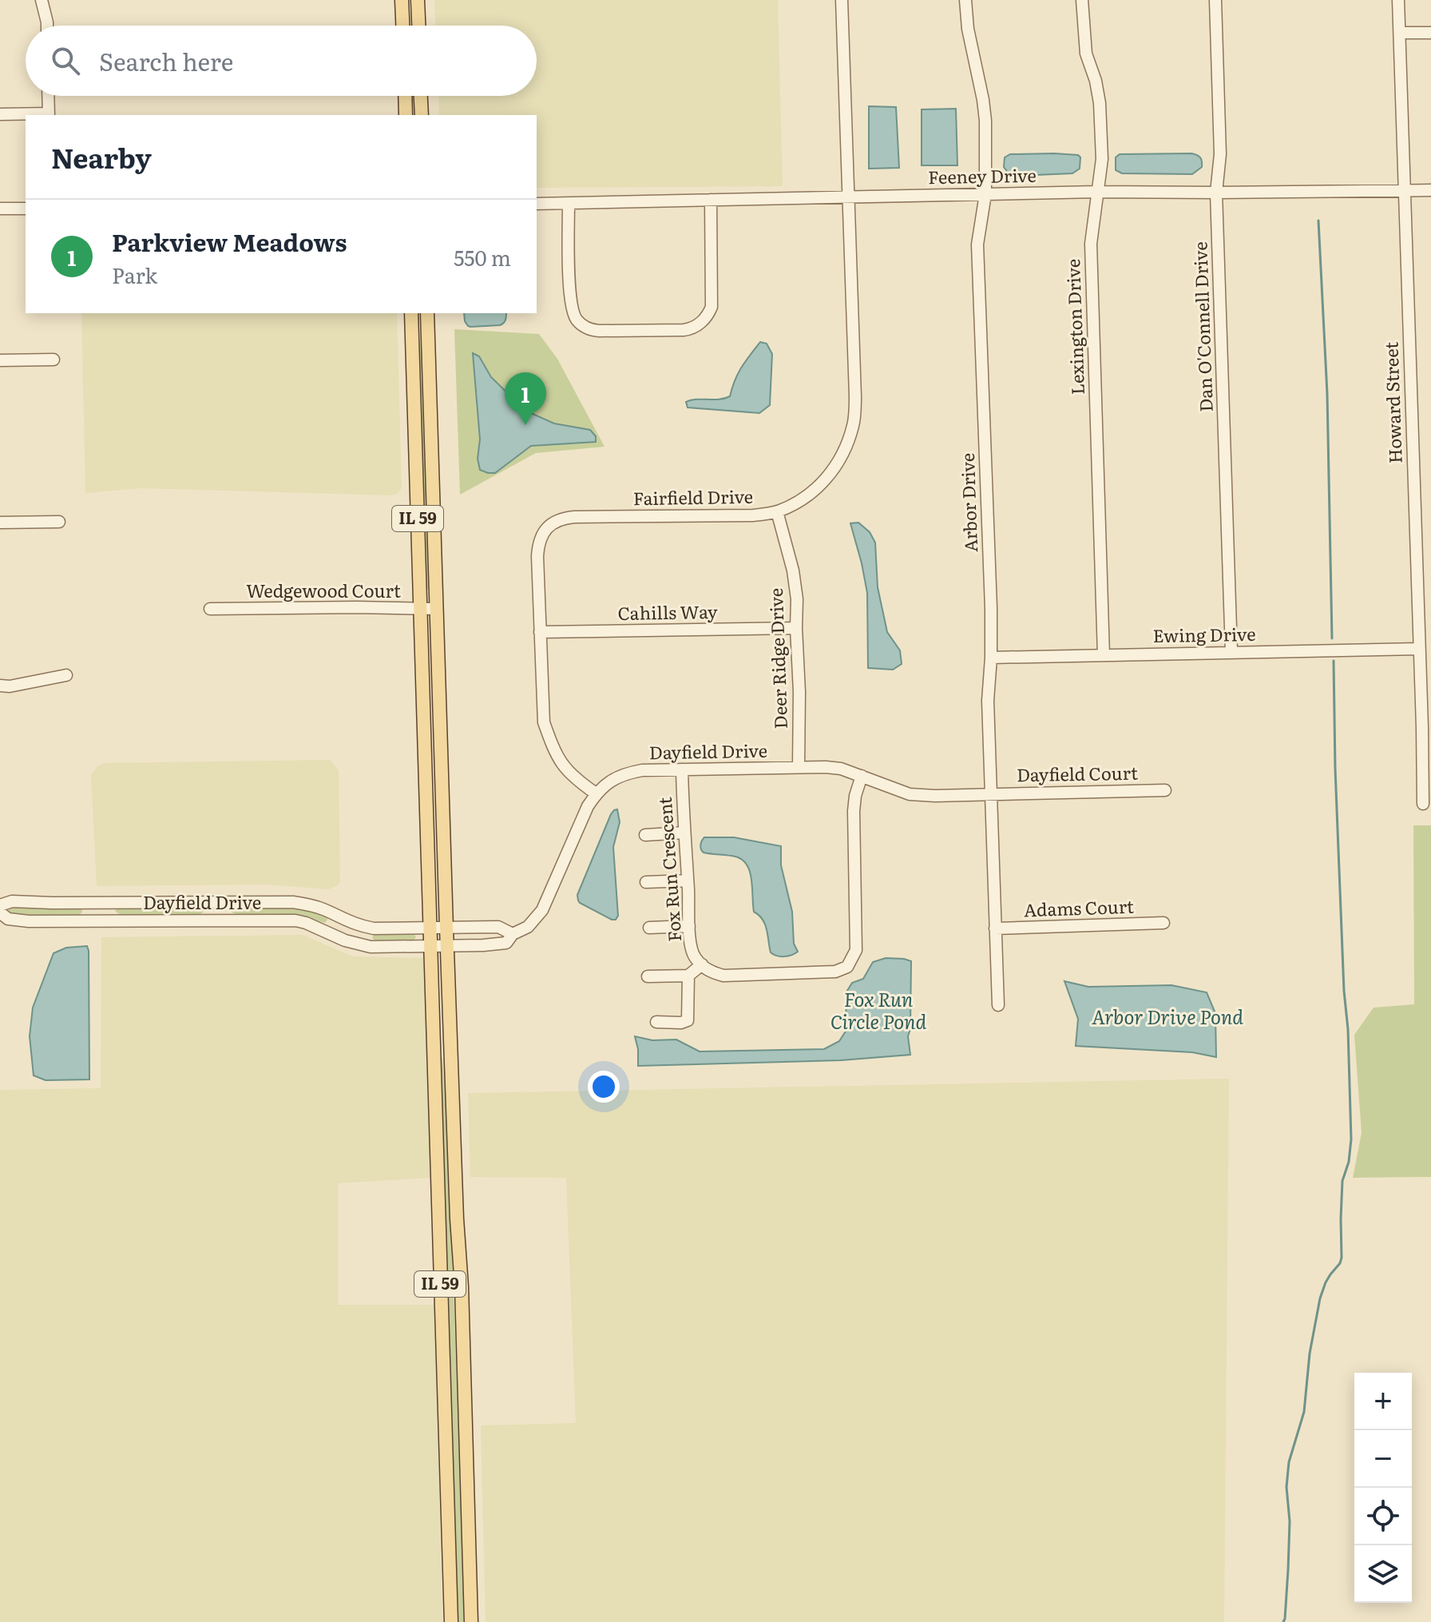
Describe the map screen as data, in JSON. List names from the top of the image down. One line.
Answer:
{"streets":{"main road":["IL 59"],"street":["Feeney Drive","Lexington Drive","Dan O'Connell Drive","Howard Street","Fairfield Drive","Arbor Drive","Wedgewood Court","Cahills Way","Ewing Drive","Deer Ridge Drive","Dayfield Drive","Dayfield Court","Fox Run Crescent","Adams Court"]},"crossings":[["Feeney Drive","Lexington Drive"],["Feeney Drive","Dan O'Connell Drive"],["Feeney Drive","Howard Street"],["Feeney Drive","Fairfield Drive"],["Feeney Drive","Arbor Drive"],["Lexington Drive","Ewing Drive"],["Dan O'Connell Drive","Ewing Drive"],["Howard Street","Ewing Drive"],["Fairfield Drive","Cahills Way"],["Fairfield Drive","Deer Ridge Drive"],["Fairfield Drive","Dayfield Drive"],["Arbor Drive","Ewing Drive"],["Arbor Drive","Dayfield Drive"],["Arbor Drive","Dayfield Court"],["Arbor Drive","Adams Court"],["IL 59","Wedgewood Court"],["IL 59","Dayfield Drive"],["Cahills Way","Deer Ridge Drive"],["Deer Ridge Drive","Dayfield Drive"],["Dayfield Drive","Dayfield Court"],["Dayfield Drive","Fox Run Crescent"]],"water":["Fox Run Circle Pond","Arbor Drive Pond"],"page":{"search":"Search here","heading":"Nearby","list":[{"mark":"1","name":"Parkview Meadows","note":"Park","value":"550 m"}],"pins":"1","map_buttons":["+","−"]}}
